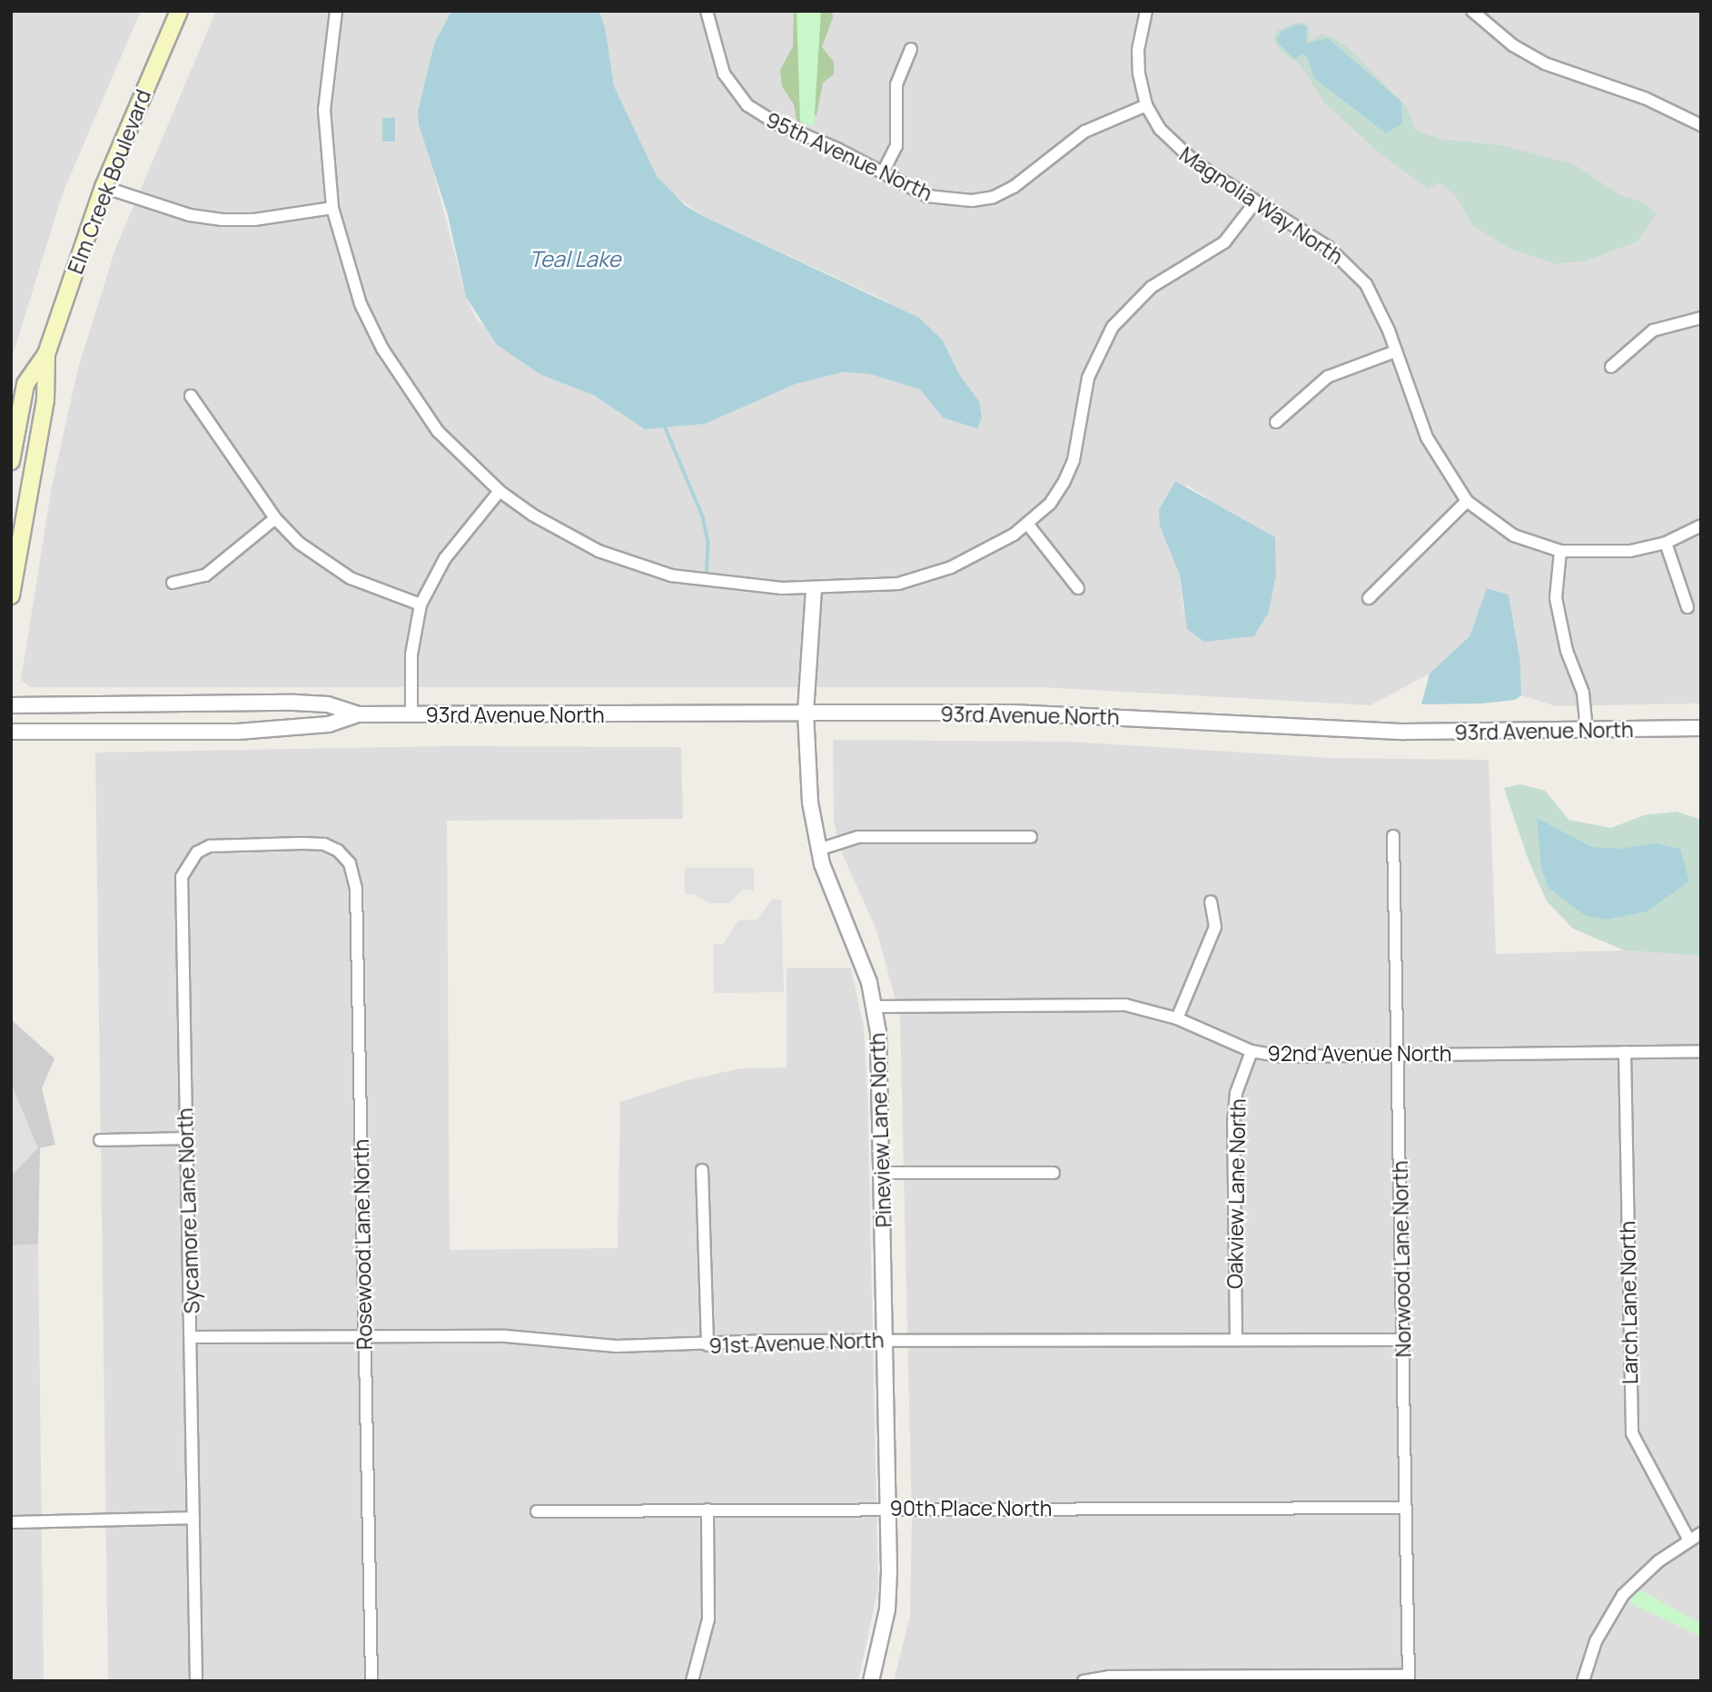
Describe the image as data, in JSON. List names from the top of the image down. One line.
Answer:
{"streets":{"main road":["Elm Creek Boulevard"],"street":["95th Avenue North","Magnolia Way North","93rd Avenue North","92nd Avenue North","Pineview Lane North","Oakview Lane North","Sycamore Lane North","Rosewood Lane North","Norwood Lane North","Larch Lane North","91st Avenue North","90th Place North"]},"crossings":[["95th Avenue North","Magnolia Way North"],["93rd Avenue North","Pineview Lane North"],["92nd Avenue North","Pineview Lane North"],["92nd Avenue North","Oakview Lane North"],["92nd Avenue North","Norwood Lane North"],["92nd Avenue North","Larch Lane North"],["Pineview Lane North","91st Avenue North"],["Pineview Lane North","90th Place North"],["Oakview Lane North","91st Avenue North"],["Sycamore Lane North","Rosewood Lane North"],["Sycamore Lane North","91st Avenue North"],["Rosewood Lane North","91st Avenue North"],["Norwood Lane North","91st Avenue North"],["Norwood Lane North","90th Place North"]],"water":["Teal Lake"]}
